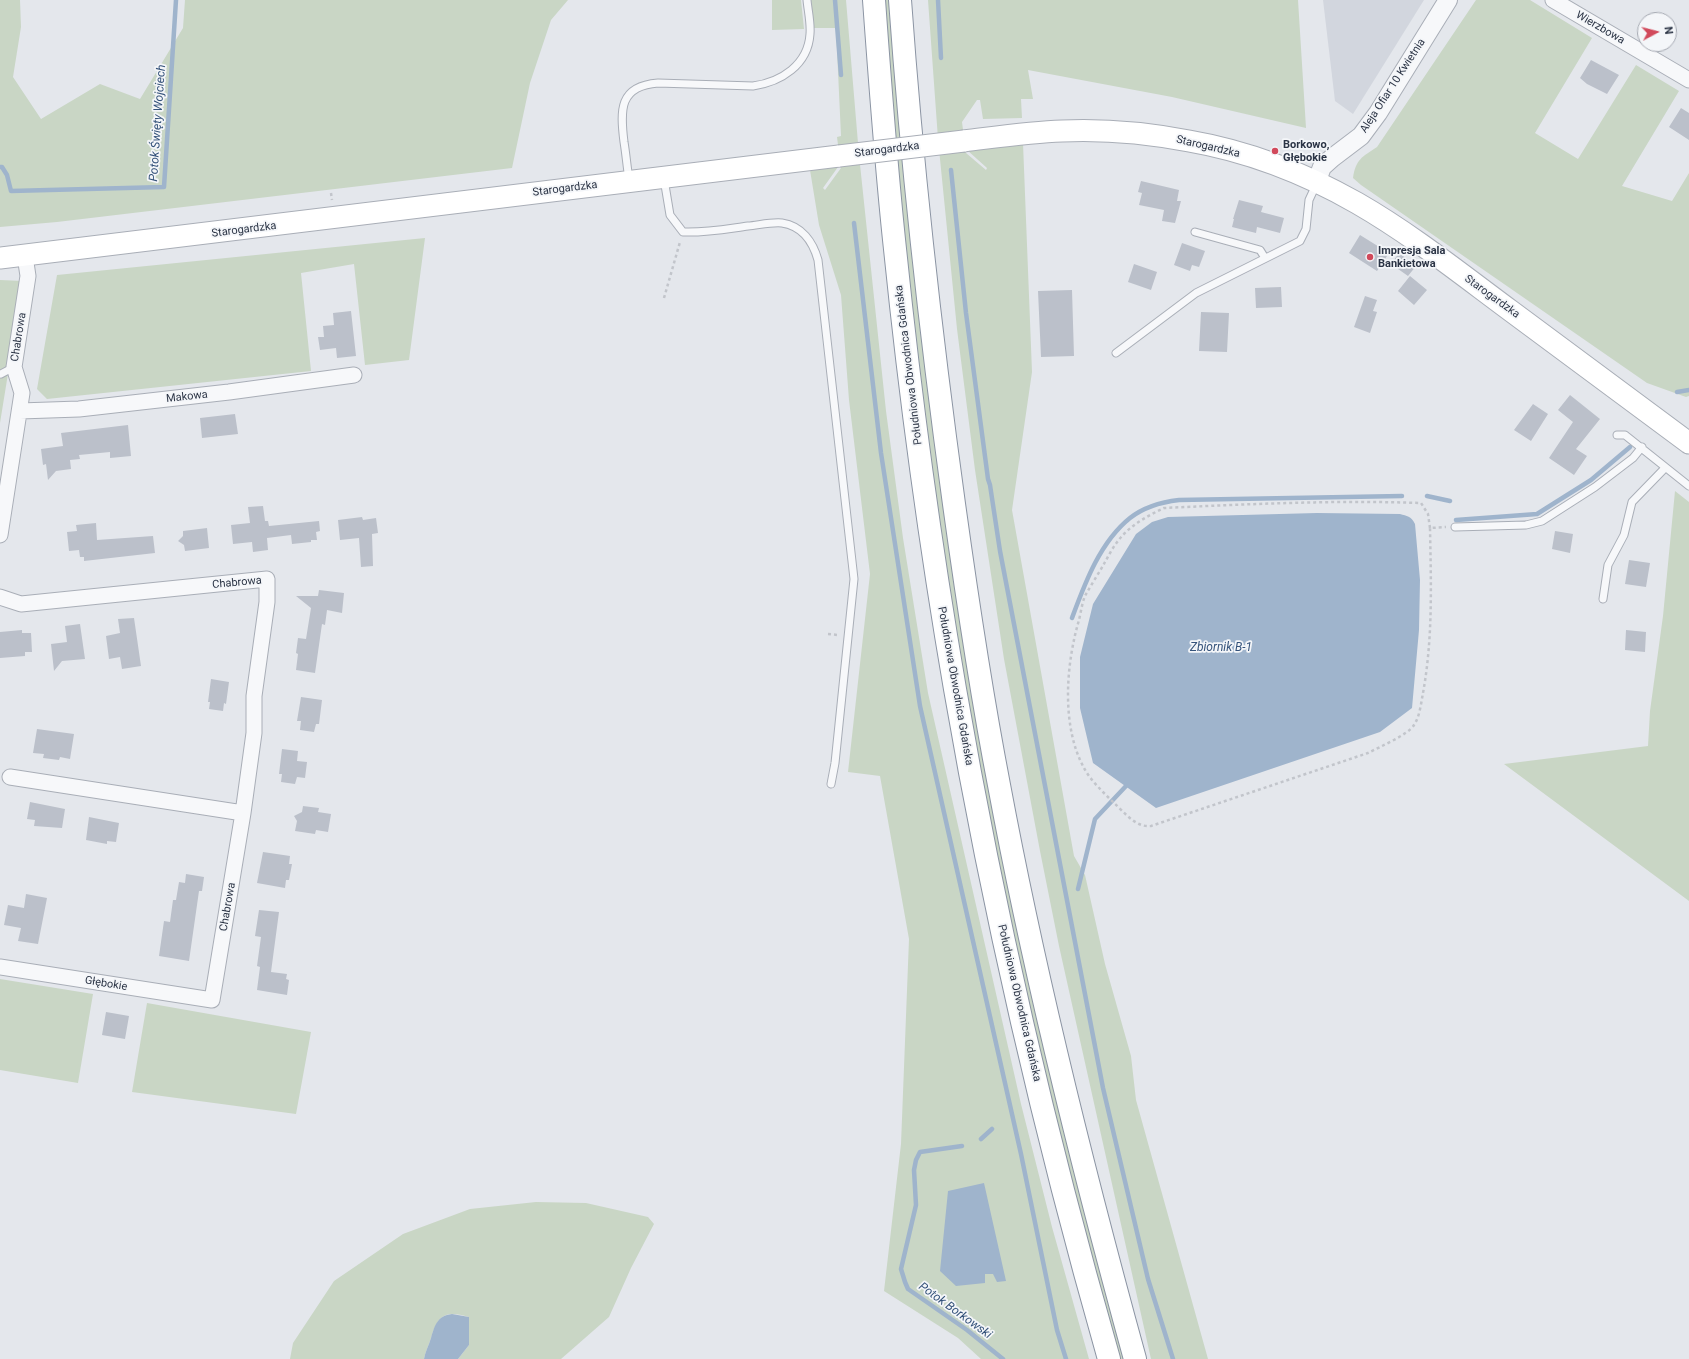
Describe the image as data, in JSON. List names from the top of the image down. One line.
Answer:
{"streets":{"highway":["Południowa Obwodnica Gdańska"],"main road":["Starogardzka"],"street":["Wierzbowa","Aleja Ofiar 10 Kwietnia","Chabrowa","Makowa","Głębokie"]},"crossings":[["Aleja Ofiar 10 Kwietnia","Starogardzka"],["Starogardzka","Chabrowa"],["Chabrowa","Makowa"],["Chabrowa","Głębokie"]],"water":["Potok Święty Wojciech","Zbiornik B-1","Potok Borkowski"],"places":["Borkowo, Głębokie","Impresja Sala Bankietowa"],"north":"right"}
